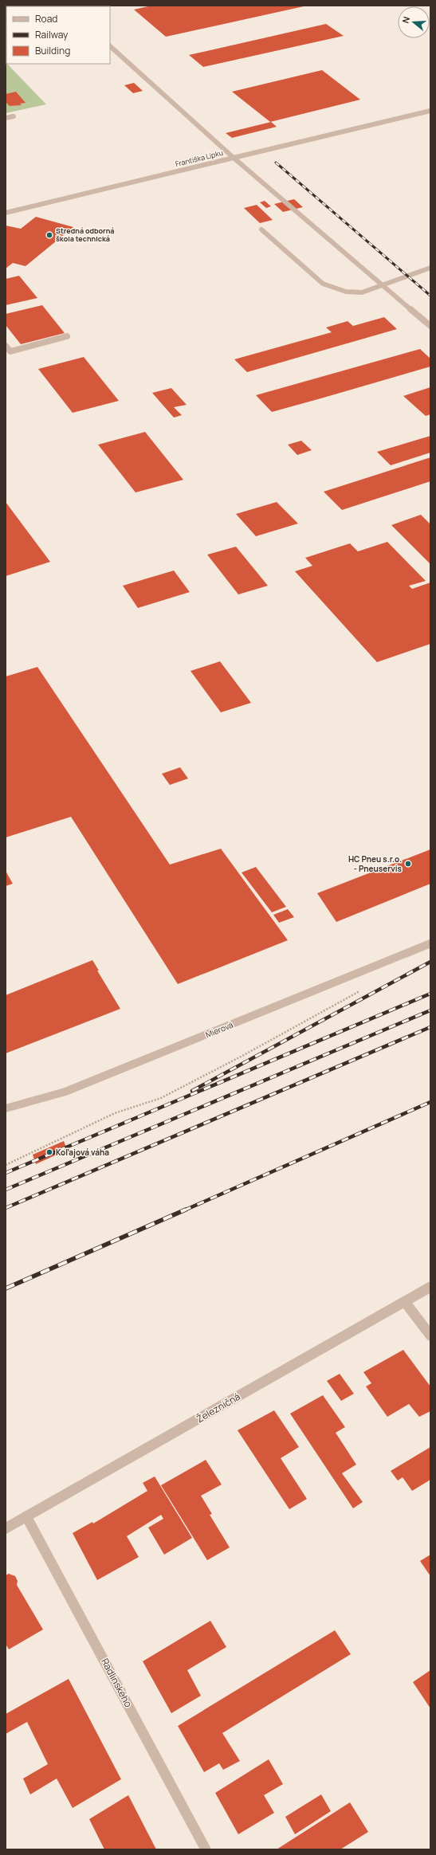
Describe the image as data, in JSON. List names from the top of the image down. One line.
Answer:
{"streets":{"street":["Františka Lipku","Mierová","Železničná","Radlinského"]},"crossings":[["Železničná","Radlinského"]],"places":["Stredná odborná škola technická","HC Pneu s.r.o. - Pneuservis","Koľajová váha"],"legend":["Road","Railway","Building"],"north":"left"}
